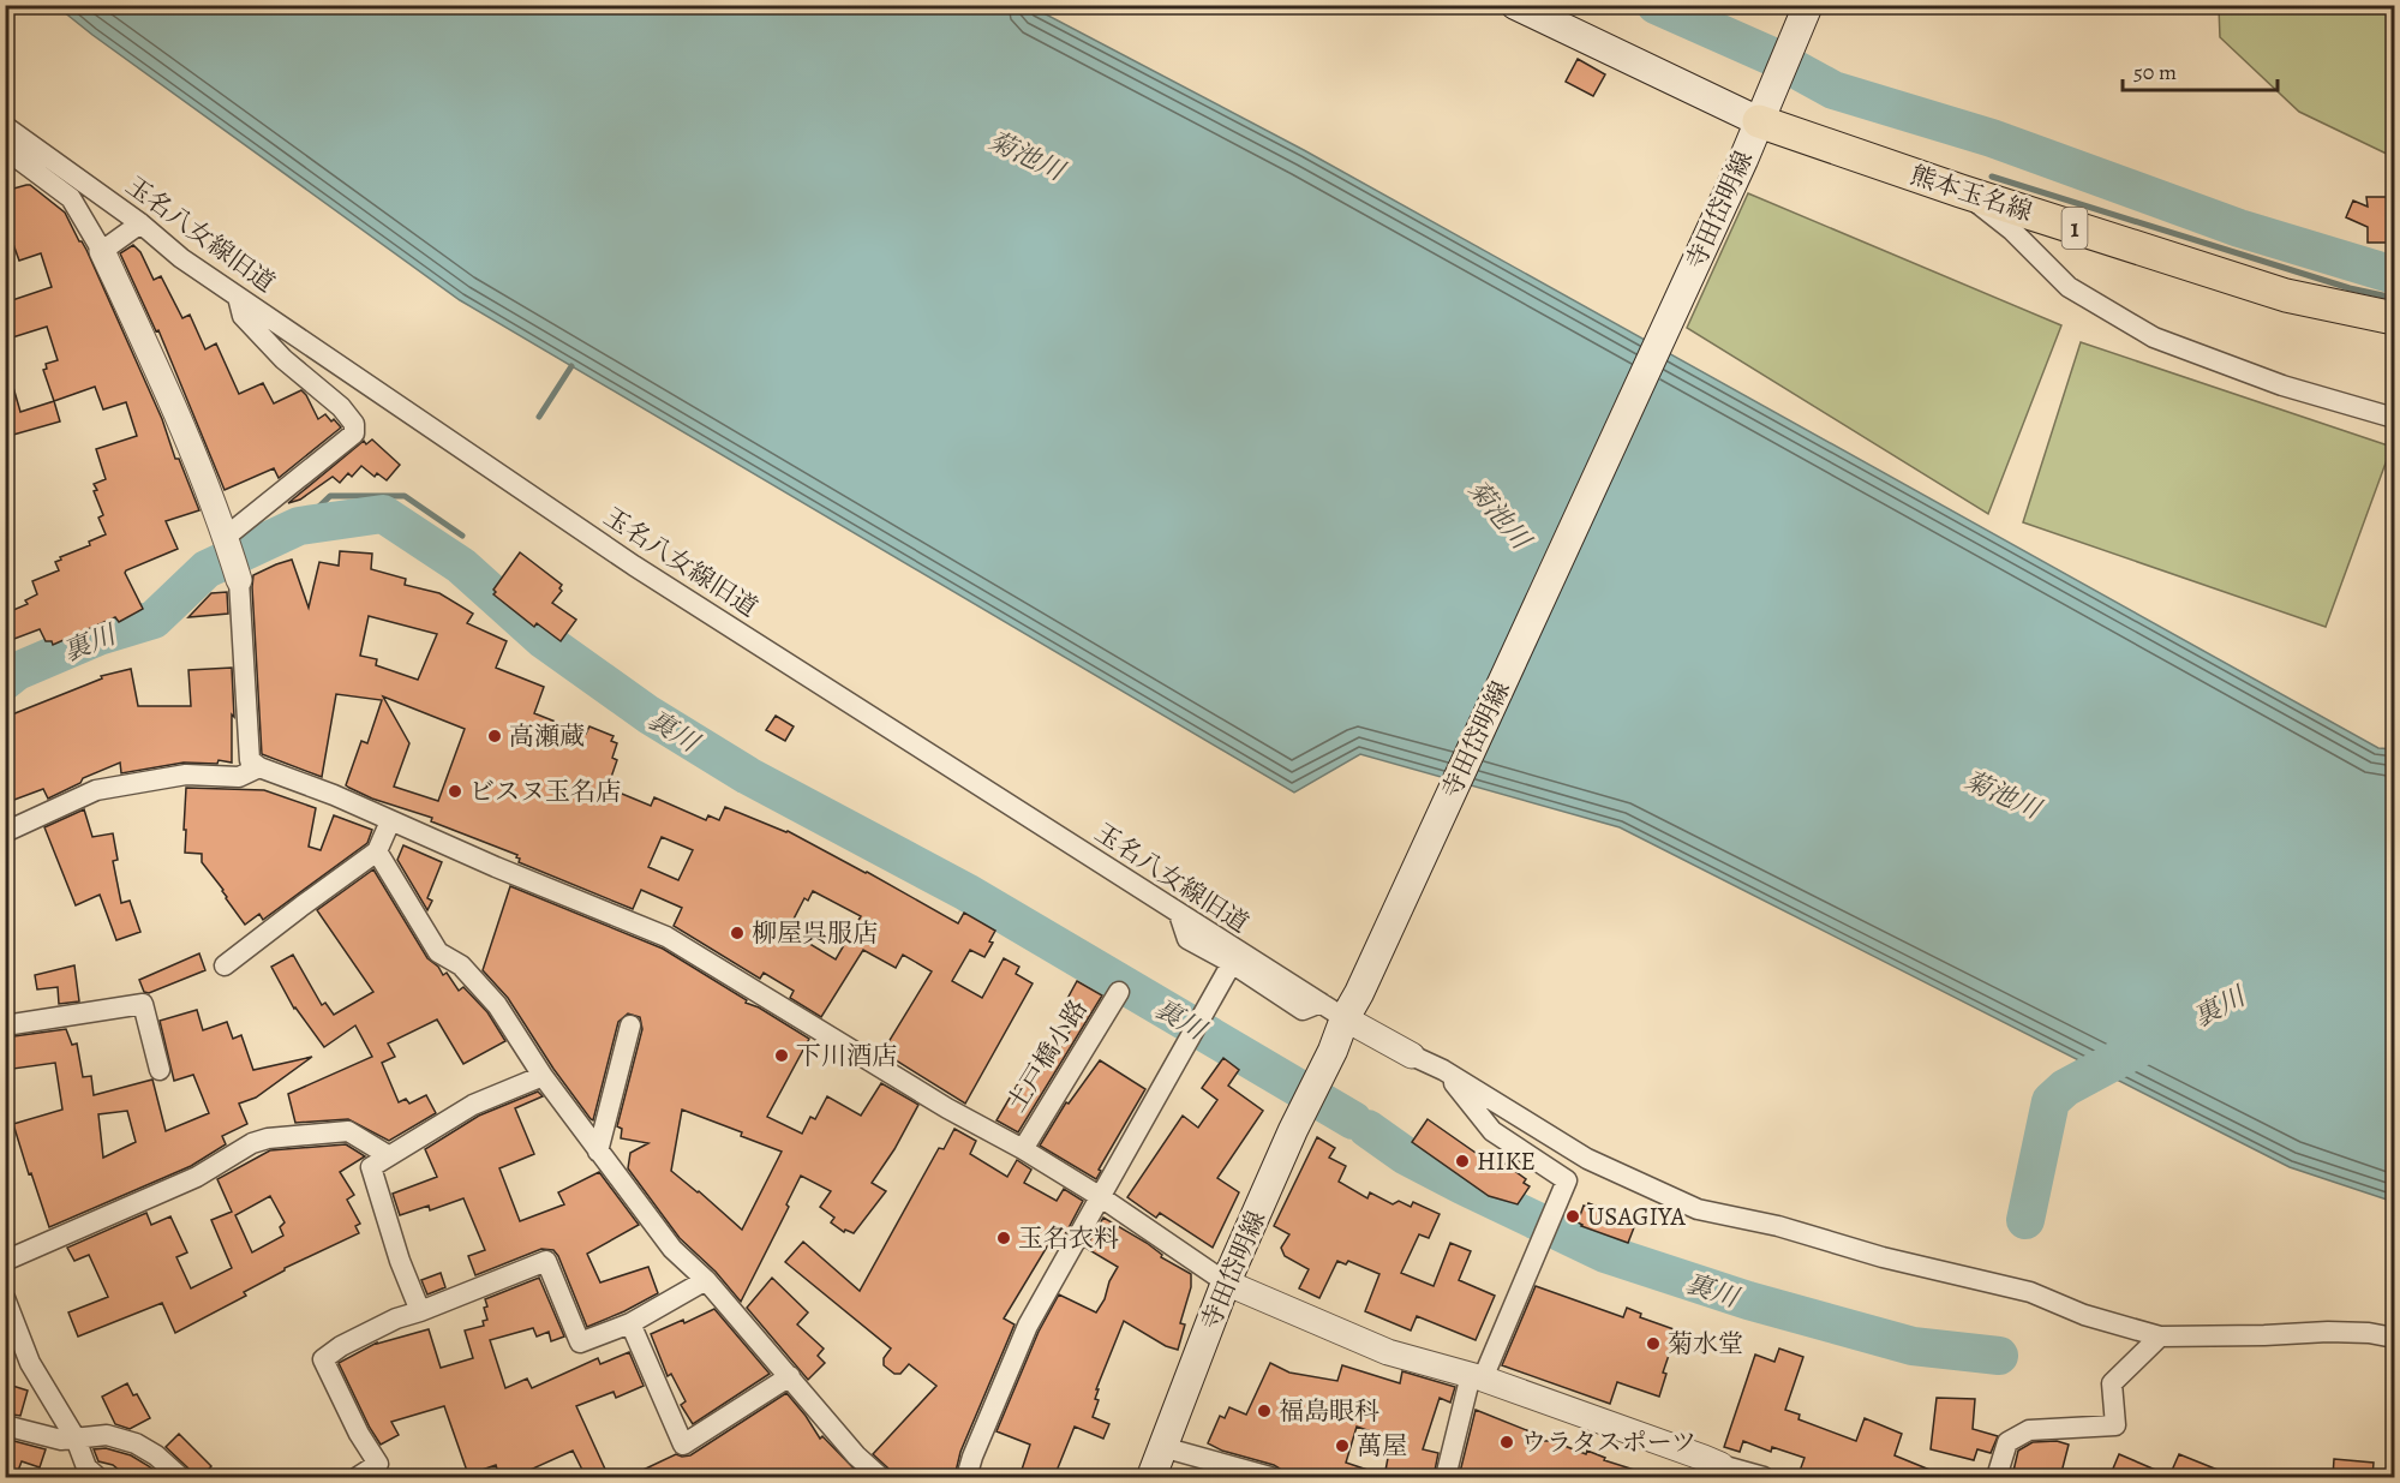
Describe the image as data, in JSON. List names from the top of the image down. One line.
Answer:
{"streets":{"main road":["熊本玉名線","寺田岱明線","1"],"street":["玉名八女線旧道","土戸橋小路"]},"crossings":[["熊本玉名線","寺田岱明線"],["寺田岱明線","玉名八女線旧道"]],"water":["菊池川","裏川"],"places":["高瀬蔵","ビスヌ玉名店","柳屋呉服店","下川酒店","HIKE","USAGIYA","玉名衣料","菊水堂","福島眼科","ウラタスポーツ","萬屋"],"scale_bar":"50 m"}
